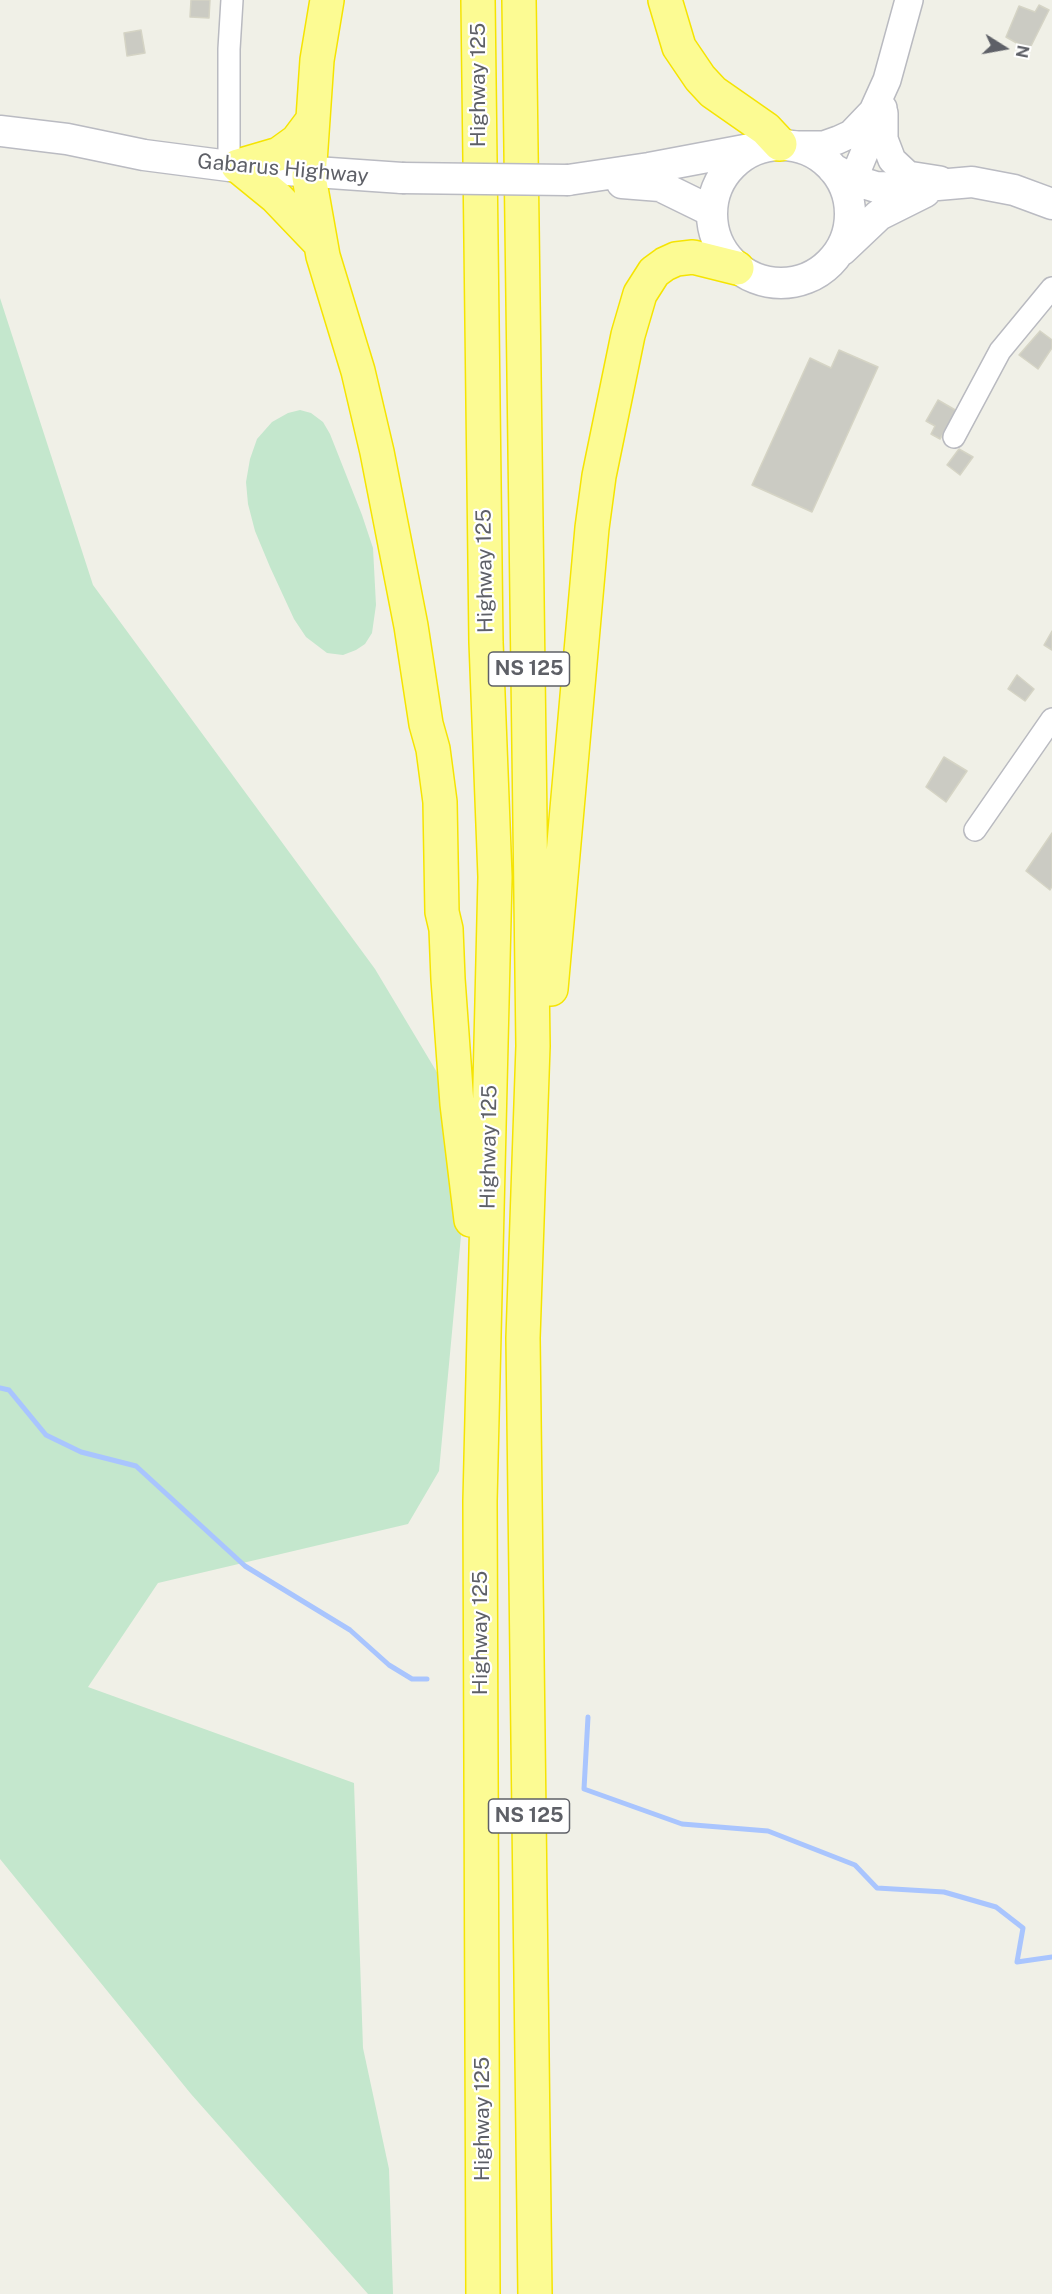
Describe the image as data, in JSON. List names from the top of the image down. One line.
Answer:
{"streets":{"highway":["Highway 125","NS 125"],"main road":["Gabarus Highway"]},"north":"right"}
